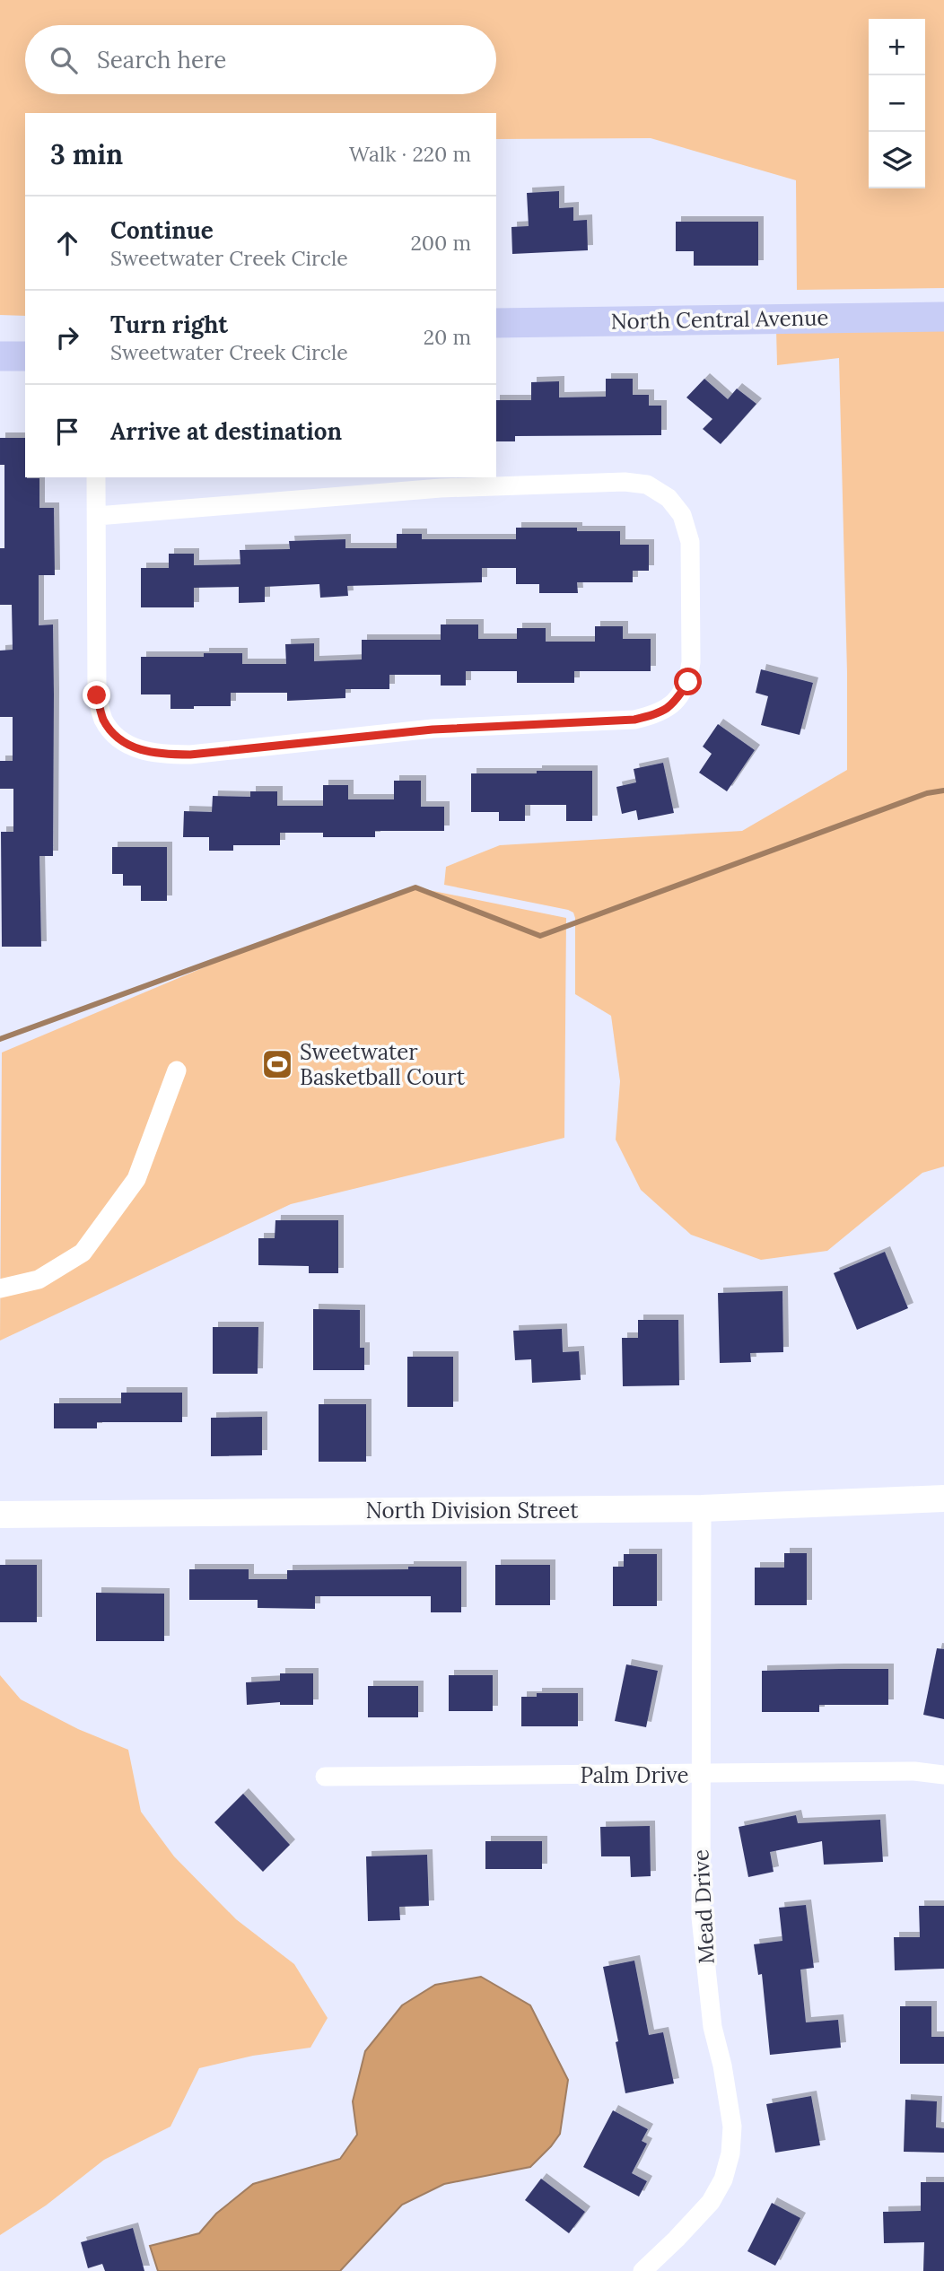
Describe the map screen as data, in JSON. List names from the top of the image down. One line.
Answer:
{"streets":{"main road":["North Central Avenue"],"street":["North Division Street","Palm Drive","Mead Drive"]},"crossings":[["North Division Street","Mead Drive"],["Palm Drive","Mead Drive"]],"places":{"sports":["Sweetwater Basketball Court"]},"page":{"map_buttons":["+","−"],"search":"Search here","heading":["3 min","Walk · 220 m"],"list":[["Continue","Sweetwater Creek Circle","200 m"],["Turn right","Sweetwater Creek Circle","20 m"],"Arrive at destination"]}}
